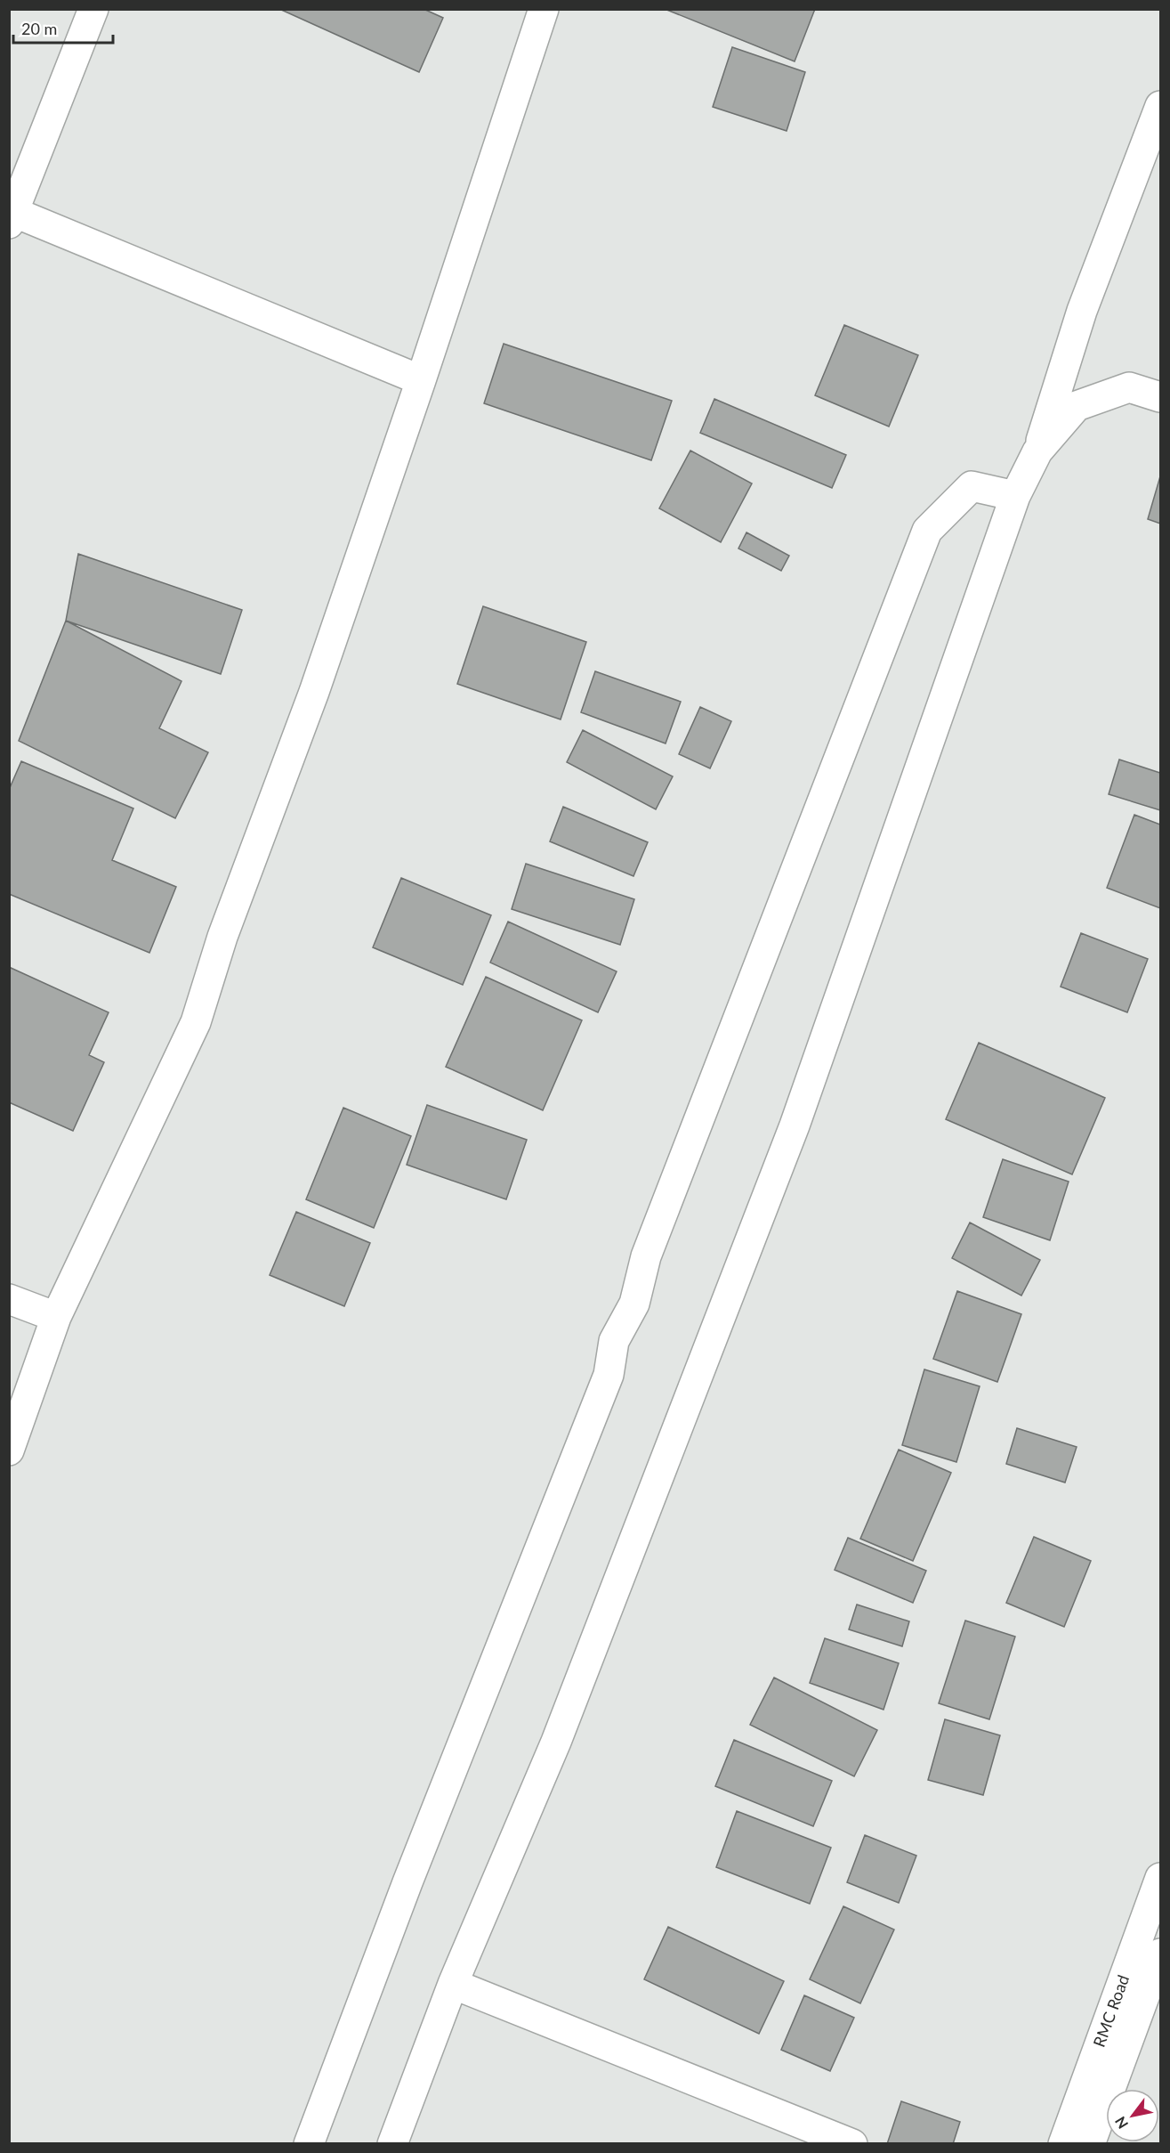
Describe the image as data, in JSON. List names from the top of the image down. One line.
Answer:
{"streets":{"street":["RMC Road"]},"scale_bar":"20 m","north":"bottom left"}
